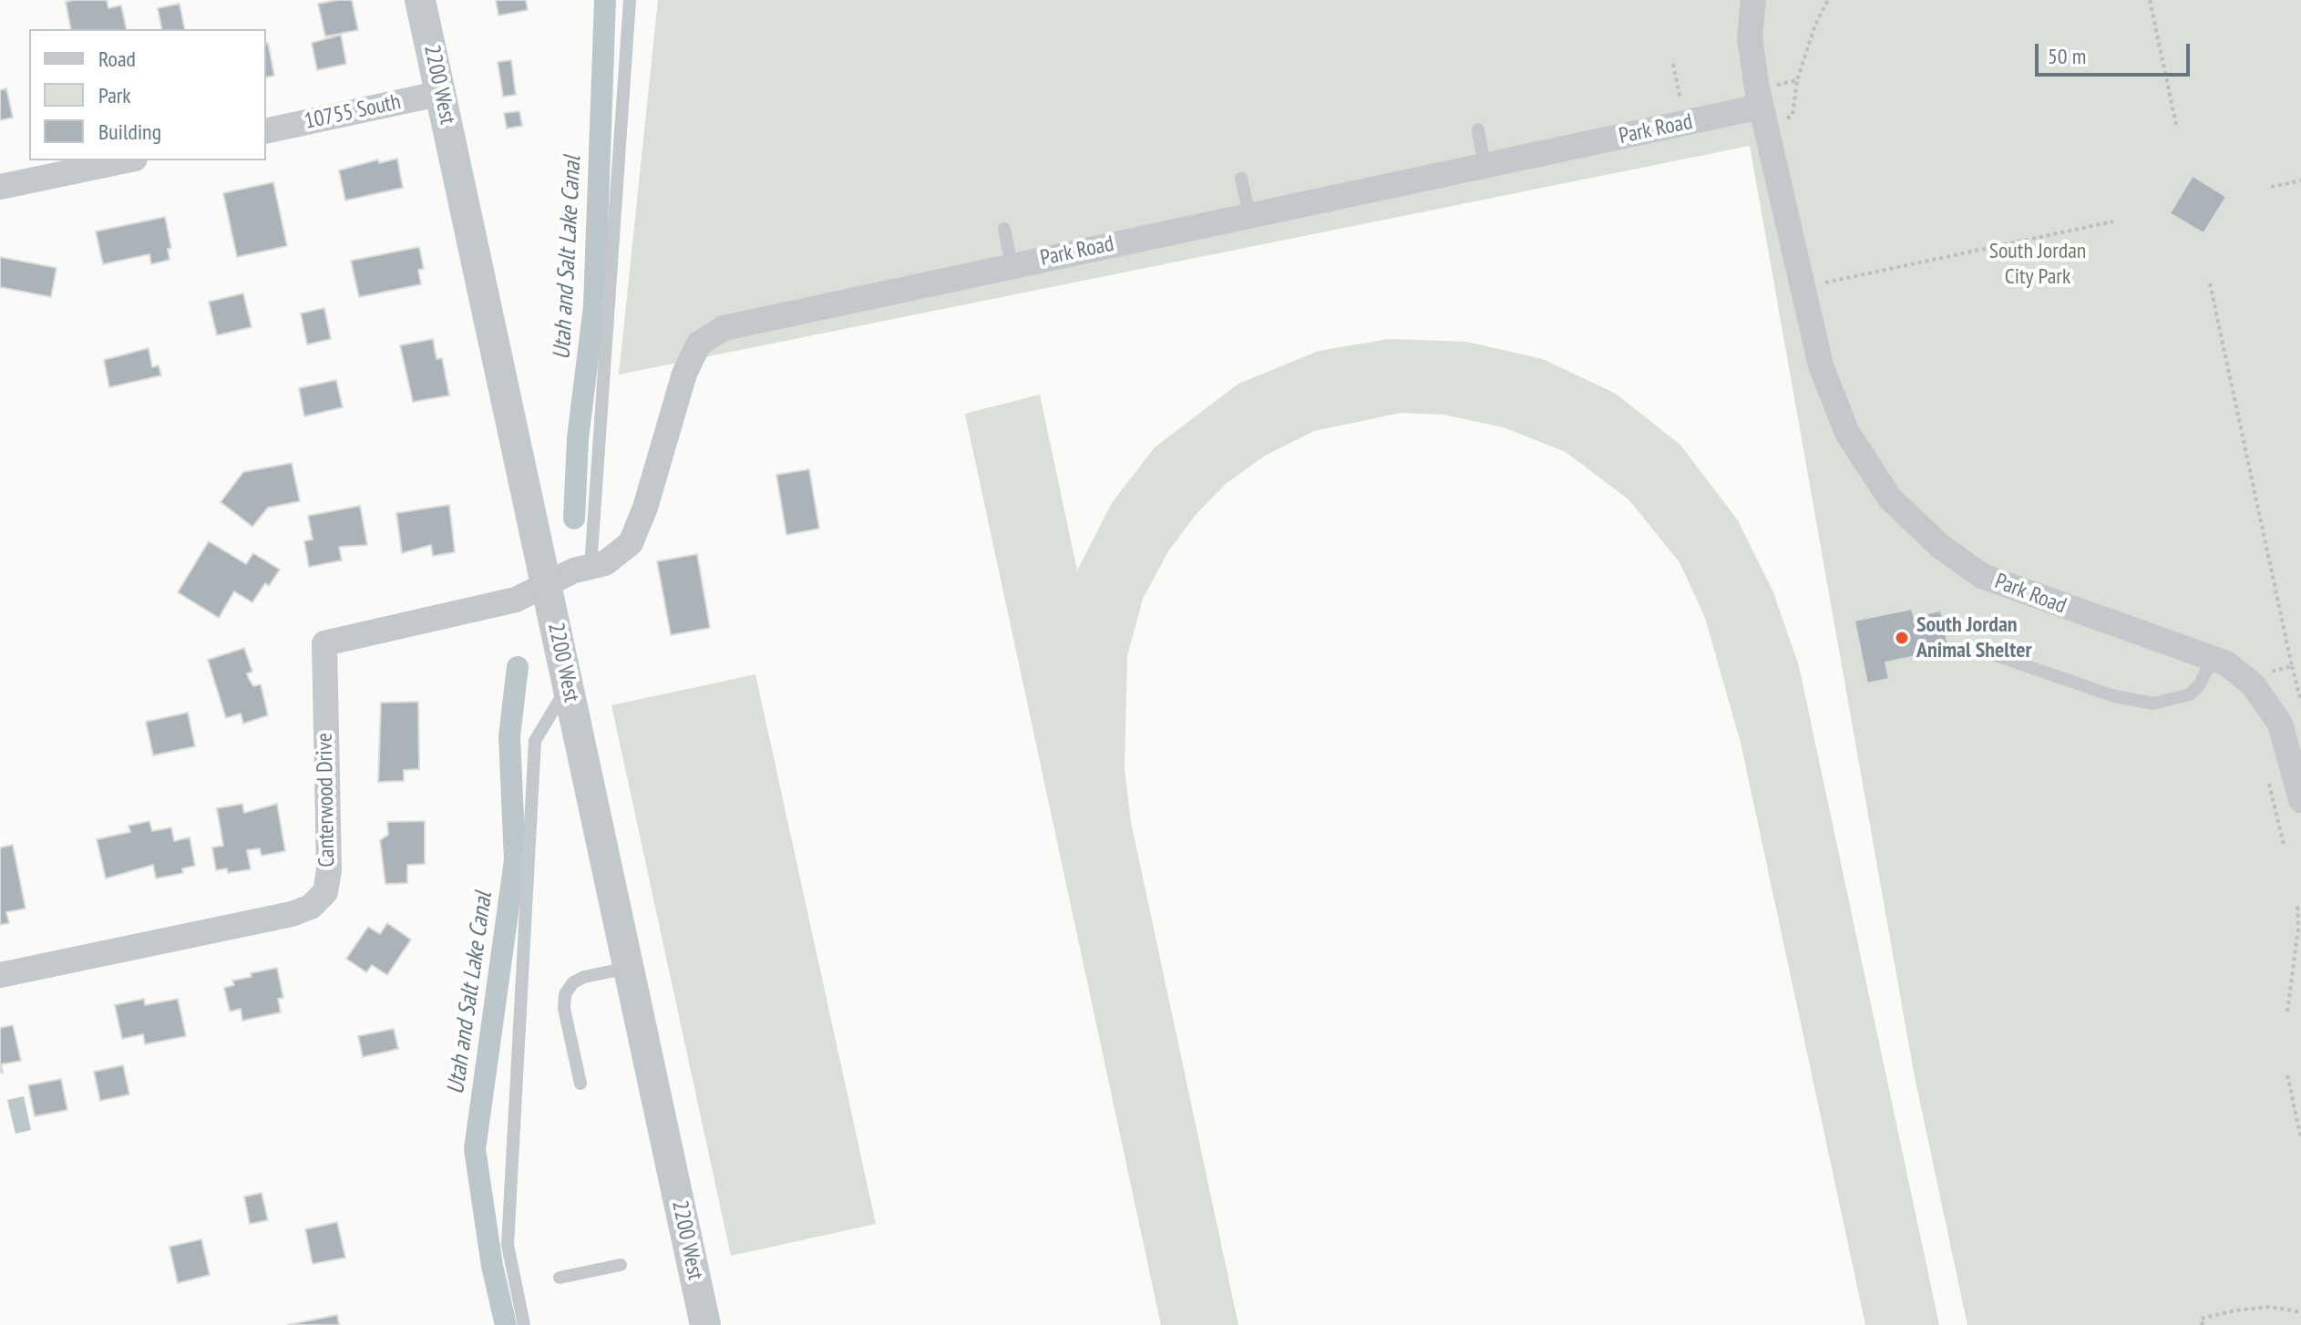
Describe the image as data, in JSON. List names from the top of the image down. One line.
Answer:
{"streets":{"street":["2200 West","10755 South","Park Road","Canterwood Drive"]},"crossings":[["2200 West","10755 South"],["2200 West","Park Road"],["2200 West","Canterwood Drive"],["Park Road","Canterwood Drive"]],"water":["Utah and Salt Lake Canal"],"parks":["South Jordan City Park"],"places":["South Jordan Animal Shelter"],"legend":["Road","Park","Building"],"scale_bar":"50 m"}
